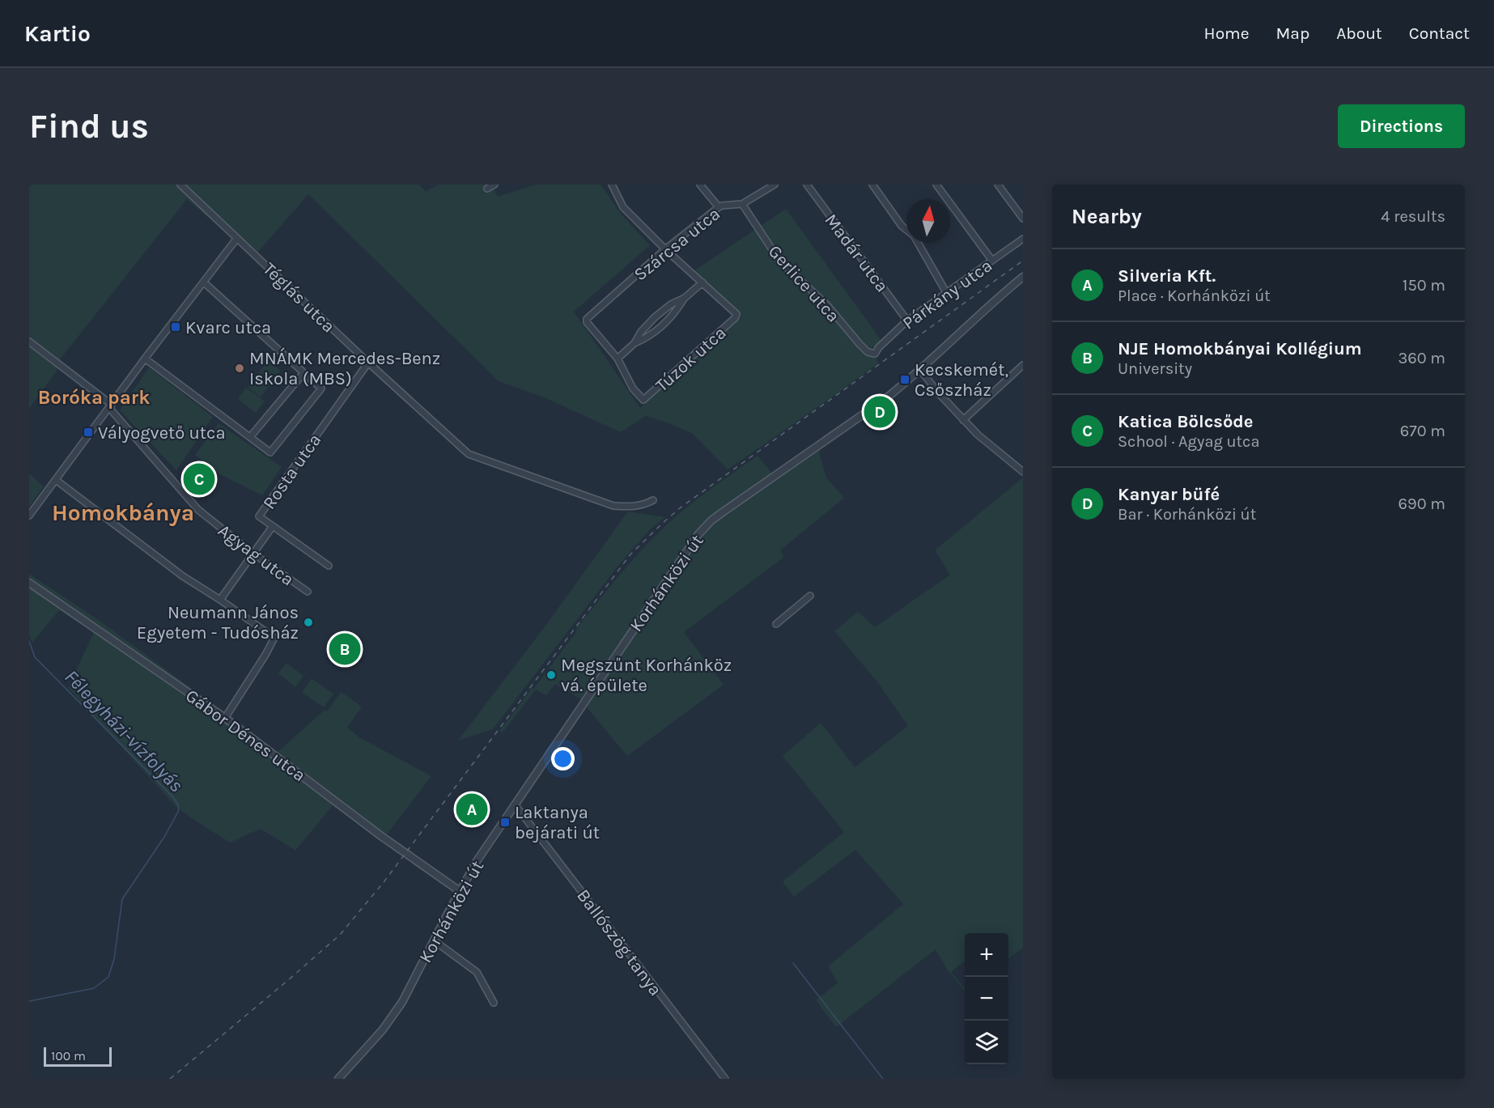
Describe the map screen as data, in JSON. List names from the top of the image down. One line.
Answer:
{"streets":{"street":["Szárcsa utca","Madár utca","Gerlice utca","Párkány utca","Téglás utca","Túzok utca","Rosta utca","Agyag utca","Korhánközi út","Gábor Dénes utca","Ballószög tanya"]},"crossings":[["Szárcsa utca","Gerlice utca"],["Szárcsa utca","Túzok utca"],["Madár utca","Párkány utca"],["Gerlice utca","Párkány utca"],["Téglás utca","Rosta utca"],["Rosta utca","Agyag utca"],["Korhánközi út","Gábor Dénes utca"],["Korhánközi út","Ballószög tanya"]],"districts":["Boróka park","Homokbánya"],"water":["Félegyházi-vízfolyás"],"places":{"transit":["Kvarc utca","Kecskemét, Csőszház","Vályogvető utca","Laktanya bejárati út"],"other":["MNÁMK Mercedes-Benz Iskola (MBS)","Neumann János Egyetem - Tudósház","Megszűnt Korhánköz vá. épülete"]},"scale_bar":"100 m","north":"top","page":{"header":"Kartio","nav":["Home","Map","About","Contact"],"buttons":"Directions","title":"Find us","heading":["Nearby","4 results"],"list":[{"mark":"A","name":"Silveria Kft.","note":"Place · Korhánközi út","value":"150 m"},{"mark":"B","name":"NJE Homokbányai Kollégium","note":"University","value":"360 m"},{"mark":"C","name":"Katica Bölcsőde","note":"School · Agyag utca","value":"670 m"},{"mark":"D","name":"Kanyar büfé","note":"Bar · Korhánközi út","value":"690 m"}],"pins":["D","C","B","A"],"map_buttons":["+","−"],"scale":"100 m"}}
